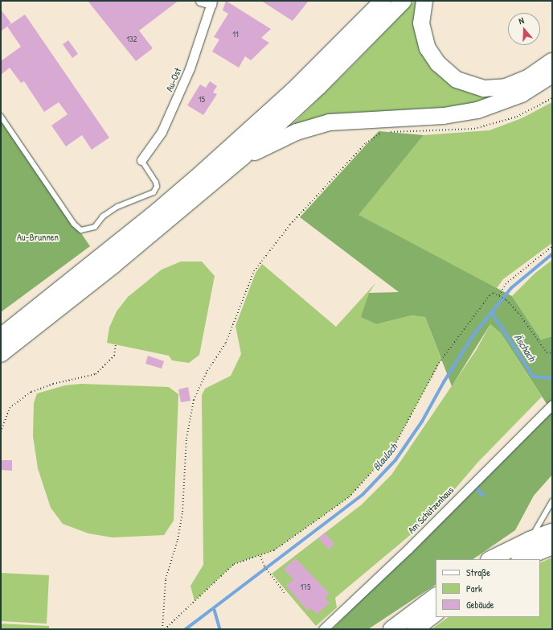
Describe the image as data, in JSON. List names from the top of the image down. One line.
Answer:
{"streets":{"street":["Au-Ost","Am Schützenhaus"]},"water":["Äschach","Blaulach"],"parks":["Au-Brunnen"],"house_numbers":["11","132","15","175"],"legend":["Straße","Park","Gebäude"],"north":"top"}
